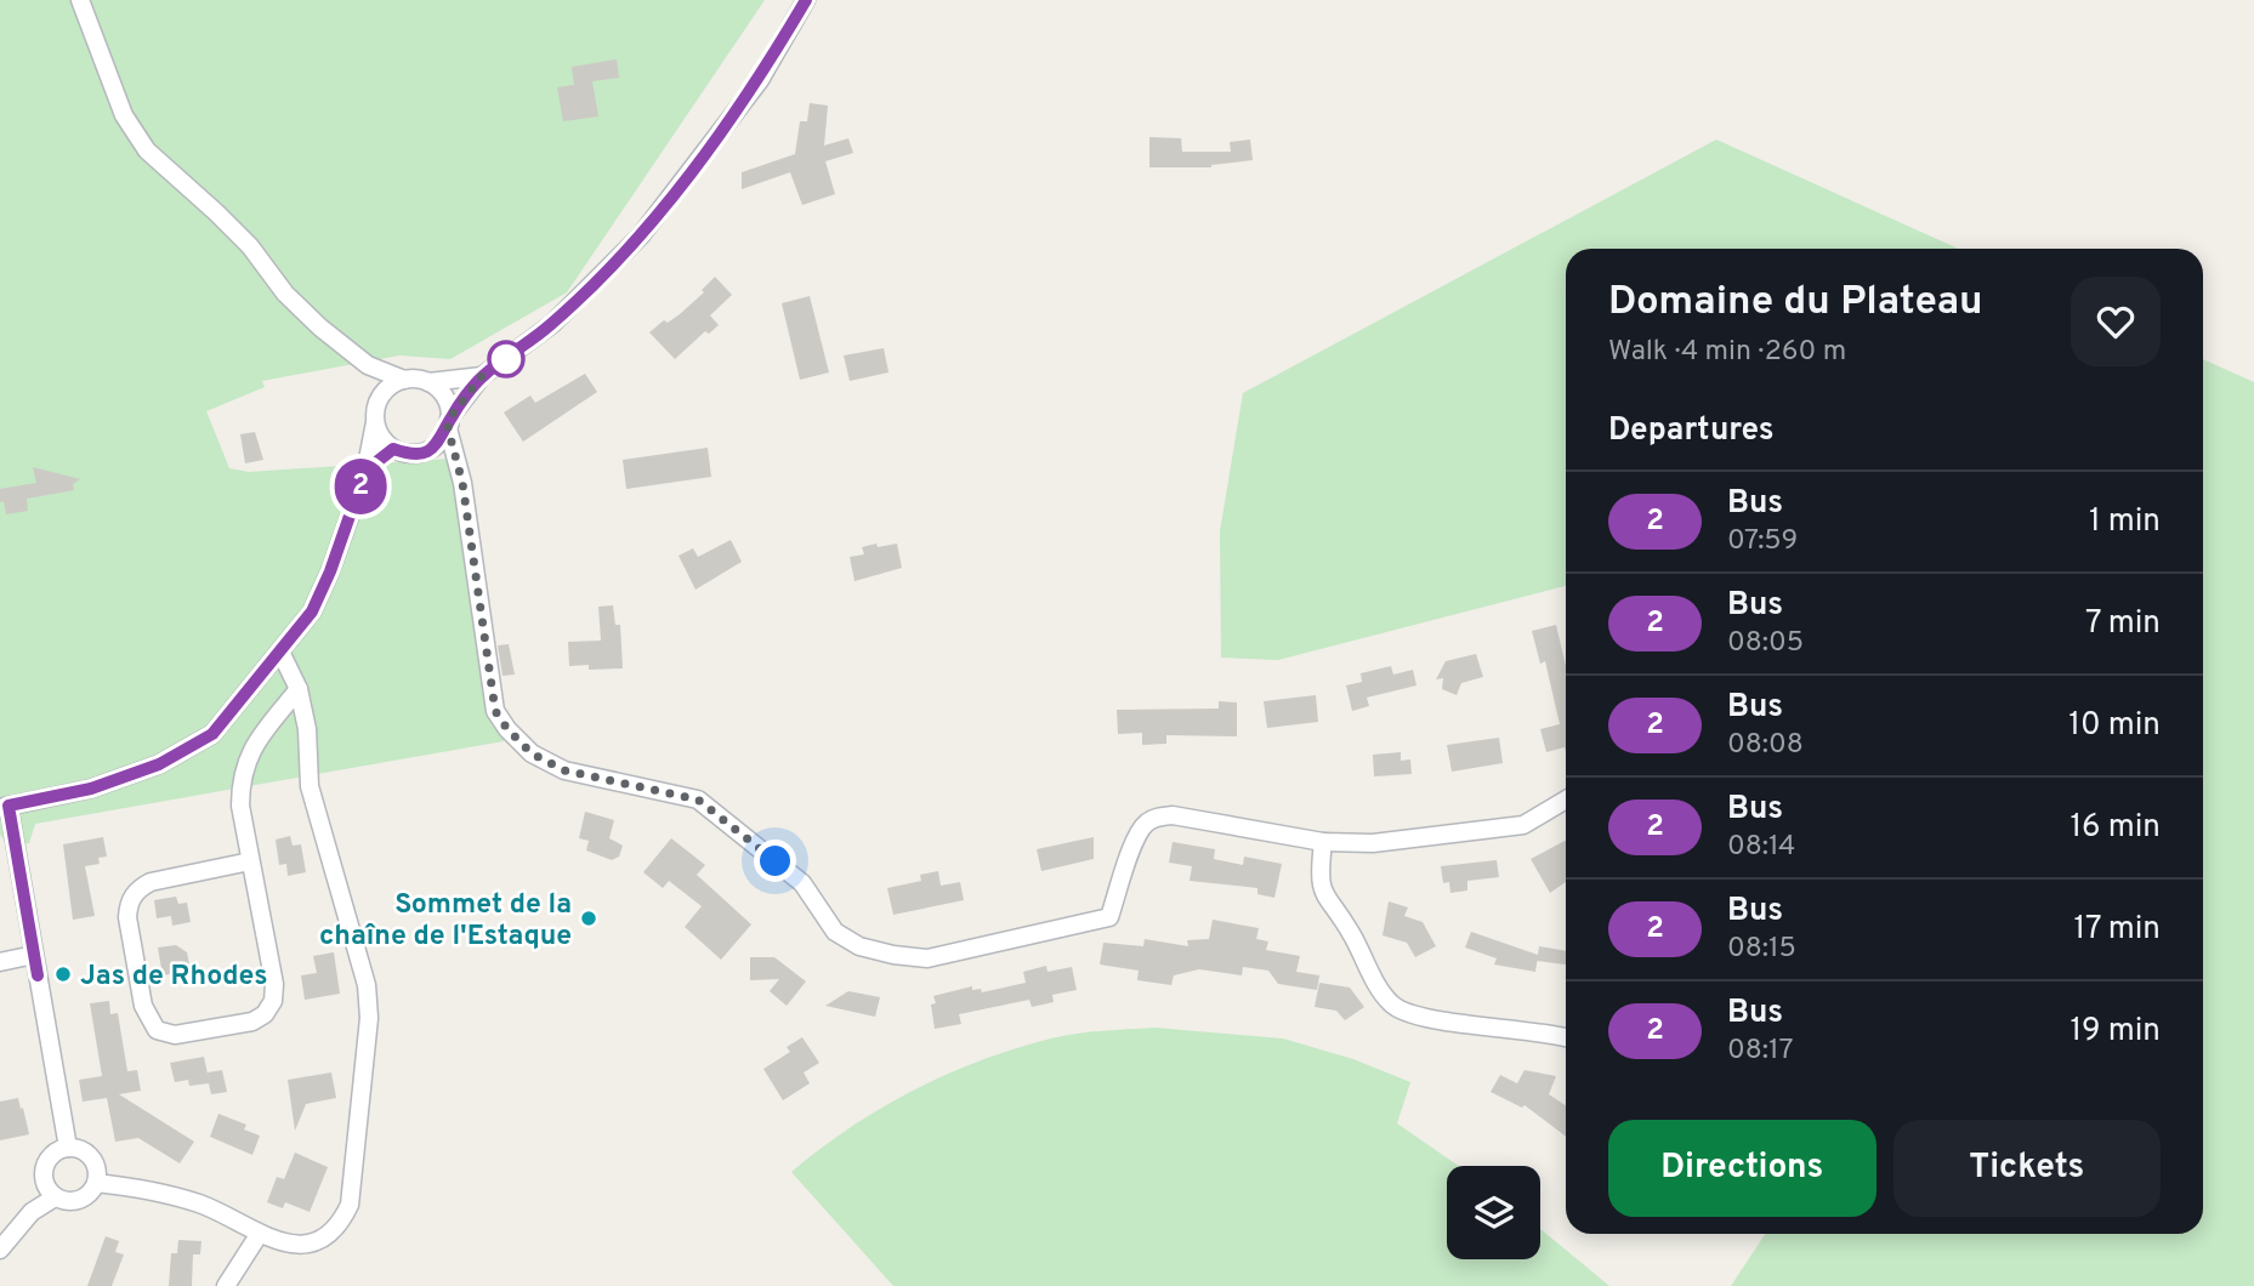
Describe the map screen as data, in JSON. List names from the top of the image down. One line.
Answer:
{"places":["Sommet de la chaîne de l'Estaque","Jas de Rhodes"],"lines":["bus line 2"],"page":{"on_map":"2","heading":[["Domaine du Plateau","Walk · 4 min · 260 m"],"Departures"],"list":[{"mark":"2","name":"Bus","note":"07:59","value":"1 min"},{"mark":"2","name":"Bus","note":"08:05","value":"7 min"},{"mark":"2","name":"Bus","note":"08:08","value":"10 min"},{"mark":"2","name":"Bus","note":"08:14","value":"16 min"},{"mark":"2","name":"Bus","note":"08:15","value":"17 min"},{"mark":"2","name":"Bus","note":"08:17","value":"19 min"}],"buttons":["Directions","Tickets"]}}
